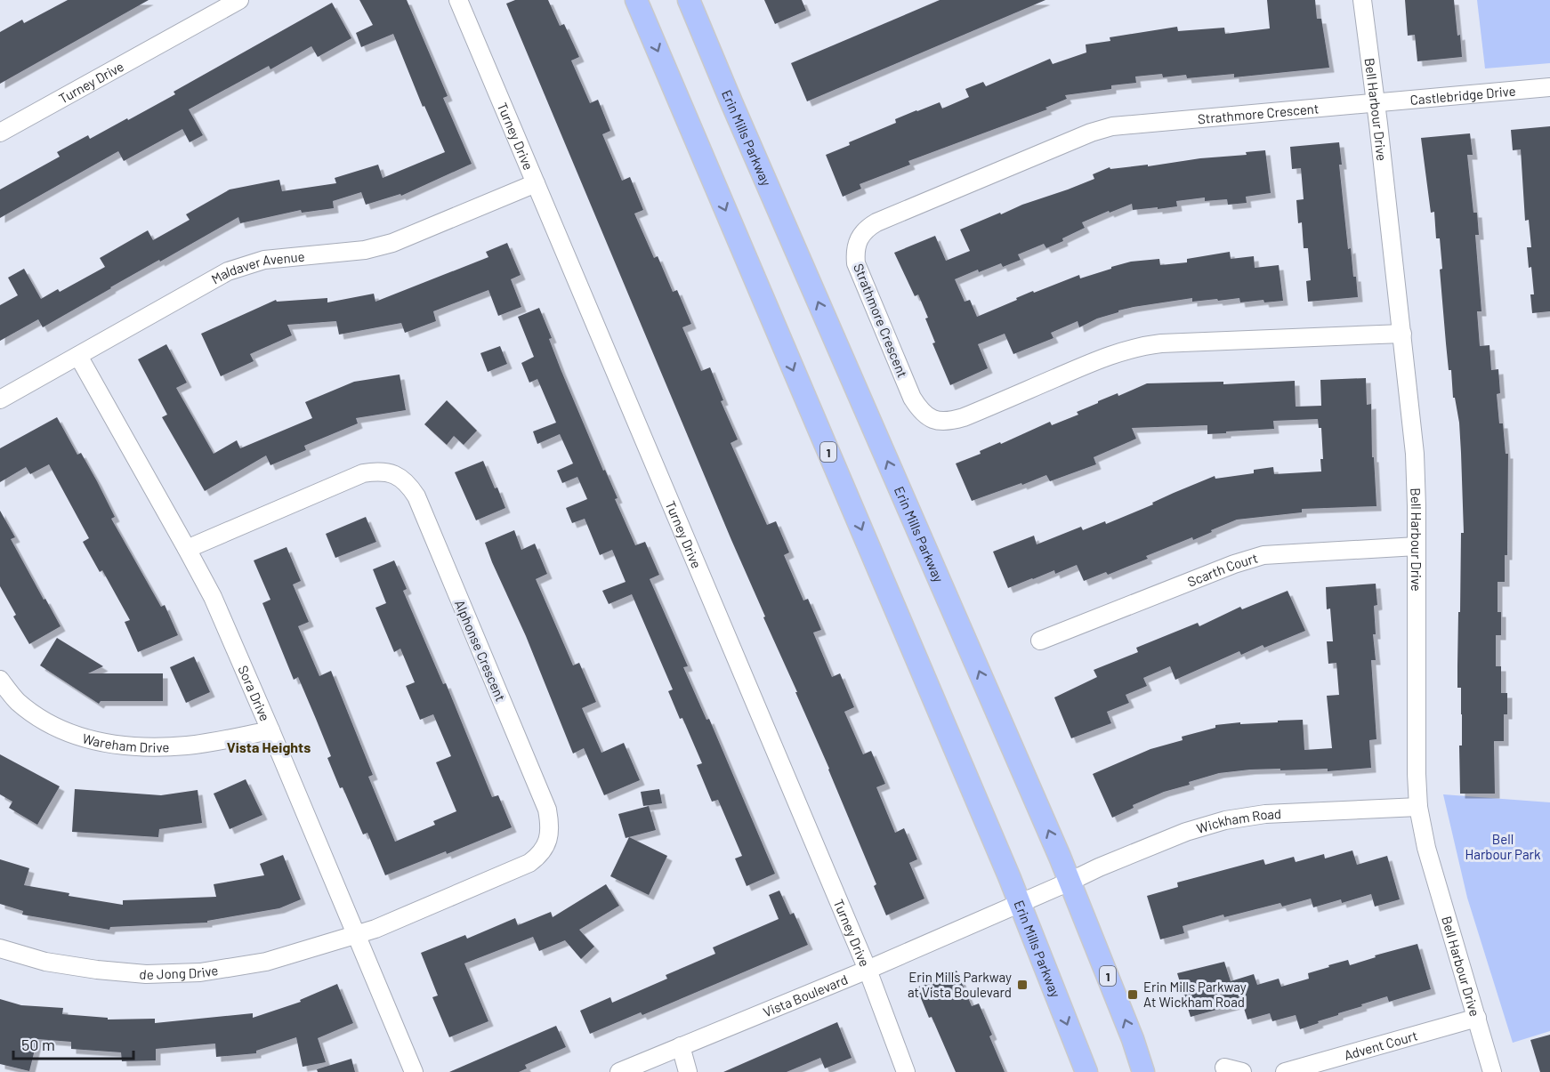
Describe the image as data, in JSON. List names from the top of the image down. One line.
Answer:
{"streets":{"main road":["Erin Mills Parkway","1"],"street":["Turney Drive","Castlebridge Drive","Bell Harbour Drive","Strathmore Crescent","Maldaver Avenue","Scarth Court","Alphonse Crescent","Sora Drive","Wareham Drive","Wickham Road","de Jong Drive","Vista Boulevard","Advent Court"]},"crossings":[["Turney Drive","Maldaver Avenue"],["Turney Drive","Vista Boulevard"],["Castlebridge Drive","Bell Harbour Drive"],["Castlebridge Drive","Strathmore Crescent"],["Bell Harbour Drive","Strathmore Crescent"],["Bell Harbour Drive","Scarth Court"],["Bell Harbour Drive","Wickham Road"],["Bell Harbour Drive","Advent Court"],["Erin Mills Parkway","Wickham Road"],["Erin Mills Parkway","Vista Boulevard"],["Maldaver Avenue","Sora Drive"],["Alphonse Crescent","Sora Drive"],["Alphonse Crescent","de Jong Drive"],["Sora Drive","Wareham Drive"],["Sora Drive","de Jong Drive"],["Wickham Road","Vista Boulevard"]],"districts":["Vista Heights"],"parks":["Bell Harbour Park"],"places":{"transit":["Erin Mills Parkway at Vista Boulevard","Erin Mills Parkway At Wickham Road"]},"scale_bar":"50 m"}
